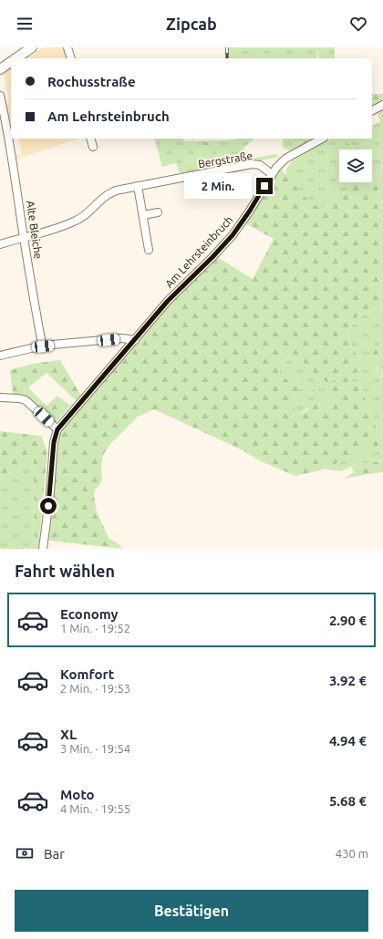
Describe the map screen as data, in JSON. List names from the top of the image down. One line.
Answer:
{"streets":{"street":["Bergstraße","Alte Bleiche","Am Lehrsteinbruch"]},"crossings":[["Bergstraße","Alte Bleiche"],["Bergstraße","Am Lehrsteinbruch"]],"page":{"header":"Zipcab","banner":["Rochusstraße","Am Lehrsteinbruch"],"bubble":"2 Min.","heading":"Fahrt wählen","list":[{"name":"Economy","note":"1 Min. · 19:52","value":"2.90 €"},{"name":"Komfort","note":"2 Min. · 19:53","value":"3.92 €"},{"name":"XL","note":"3 Min. · 19:54","value":"4.94 €"},{"name":"Moto","note":"4 Min. · 19:55","value":"5.68 €"}],"pay":["Bar","430 m"],"buttons":"Bestätigen"}}
